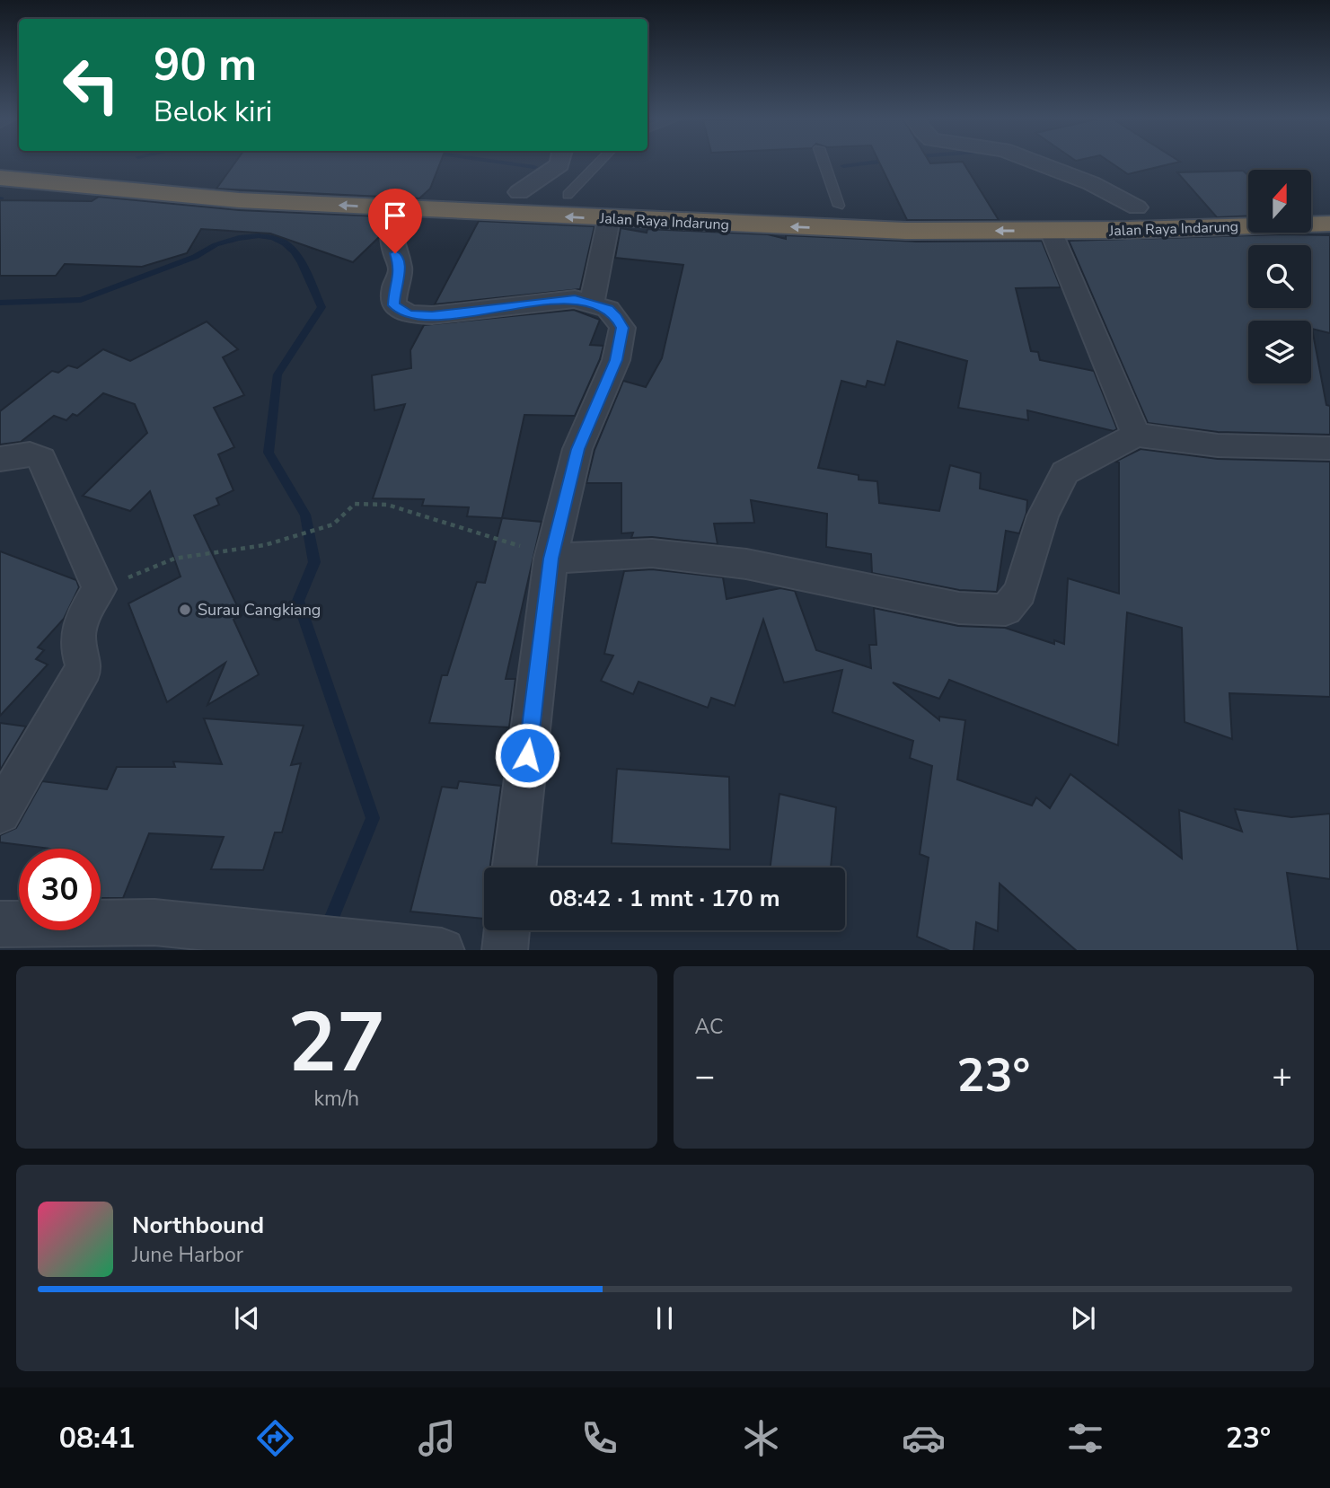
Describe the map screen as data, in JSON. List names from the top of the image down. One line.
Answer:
{"streets":{"highway":["Jalan Raya Indarung"]},"places":["Surau Cangkiang"],"north":"top","page":{"turn":["90 m","Belok kiri"],"limit":"30","trip":"08:42 · 1 mnt · 170 m","tile":[["27","km/h"],"AC"],"heat":["−","23°","+"],"song":["Northbound","June Harbor"],"tabs":["08:41","23°"]}}
